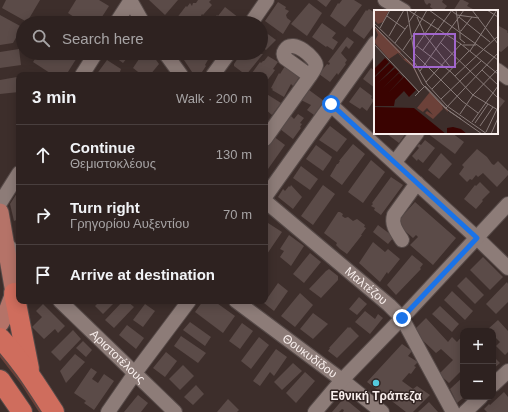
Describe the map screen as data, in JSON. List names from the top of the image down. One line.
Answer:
{"streets":{"street":["Μαλτέζου","Θουκυδίδου","Αριστοτέλους"]},"places":["Εθνική Τράπεζα"],"page":{"search":"Search here","heading":["3 min","Walk · 200 m"],"list":[["Continue","Θεμιστοκλέους","130 m"],["Turn right","Γρηγορίου Αυξεντίου","70 m"],"Arrive at destination"],"map_buttons":["+","−"]}}
